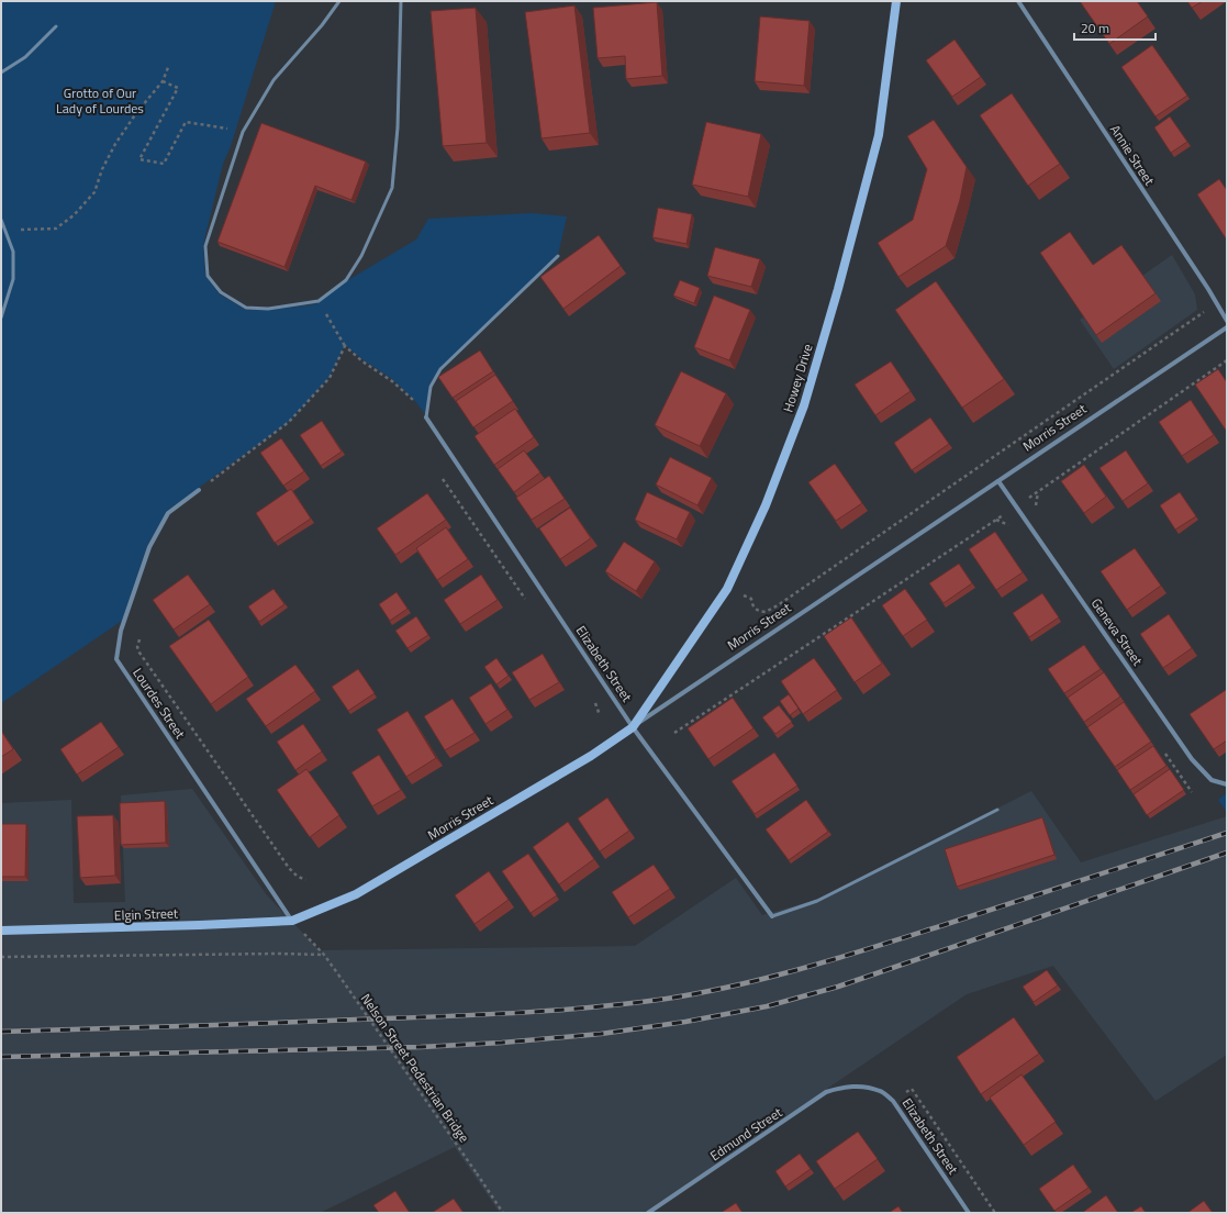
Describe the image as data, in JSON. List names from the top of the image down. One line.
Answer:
{"streets":{"street":["Annie Street","Howey Drive","Morris Street","Geneva Street","Elizabeth Street","Lourdes Street","Elgin Street","Edmund Street"],"path":["Nelson Street Pedestrian Bridge"]},"crossings":[["Howey Drive","Morris Street"],["Howey Drive","Elizabeth Street"],["Morris Street","Geneva Street"],["Morris Street","Elizabeth Street"],["Morris Street","Lourdes Street"],["Morris Street","Elgin Street"],["Morris Street","Nelson Street Pedestrian Bridge"],["Elizabeth Street","Edmund Street"],["Lourdes Street","Elgin Street"],["Lourdes Street","Nelson Street Pedestrian Bridge"],["Elgin Street","Nelson Street Pedestrian Bridge"]],"parks":["Grotto of Our Lady of Lourdes"],"scale_bar":"20 m"}
